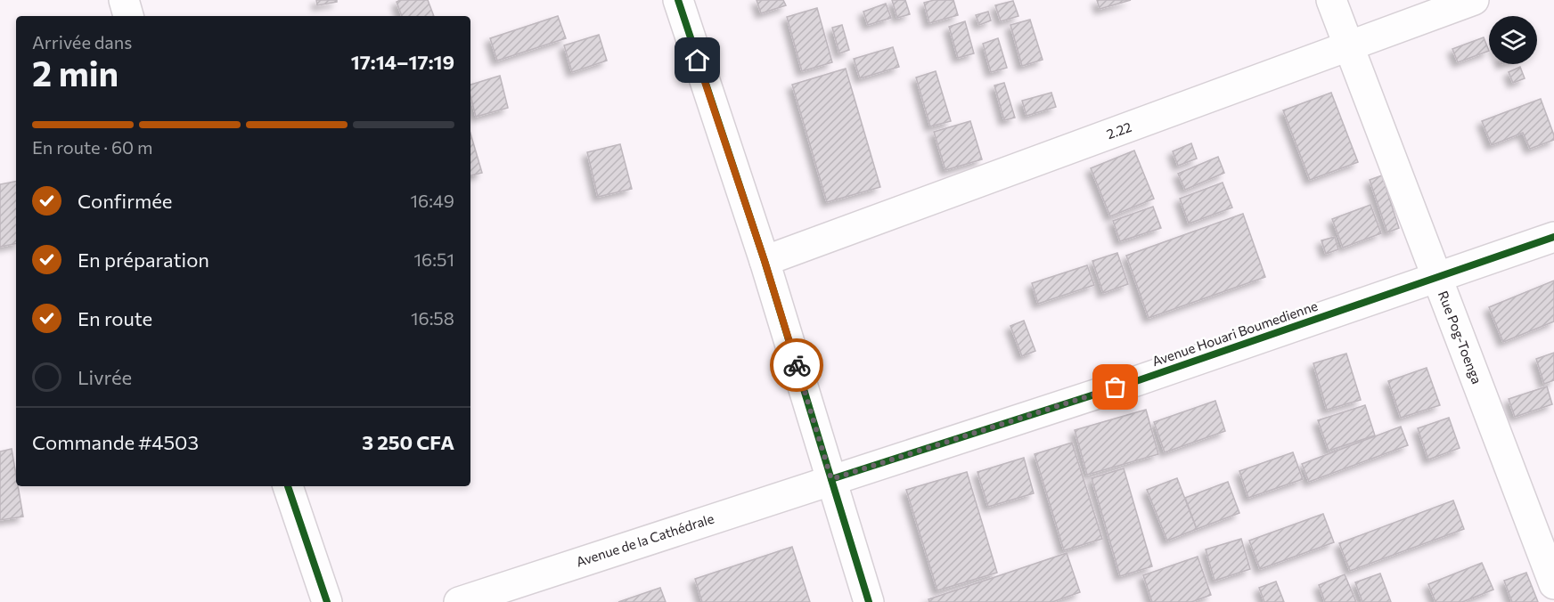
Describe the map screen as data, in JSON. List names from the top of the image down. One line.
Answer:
{"streets":{"main road":["2.22","Avenue Houari Boumedienne","Rue Pog-Toenga","Avenue de la Cathédrale"]},"crossings":[["2.22","Rue Pog-Toenga"],["Avenue Houari Boumedienne","Rue Pog-Toenga"],["Avenue Houari Boumedienne","Avenue de la Cathédrale"]],"page":{"heading":["2 min","Arrivée dans","17:14–17:19"],"panel":["Commande #4503","3 250 CFA"],"bar":"En route · 60 m","list":[["Confirmée","16:49"],["En préparation","16:51"],["En route","16:58"],"Livrée"]}}
